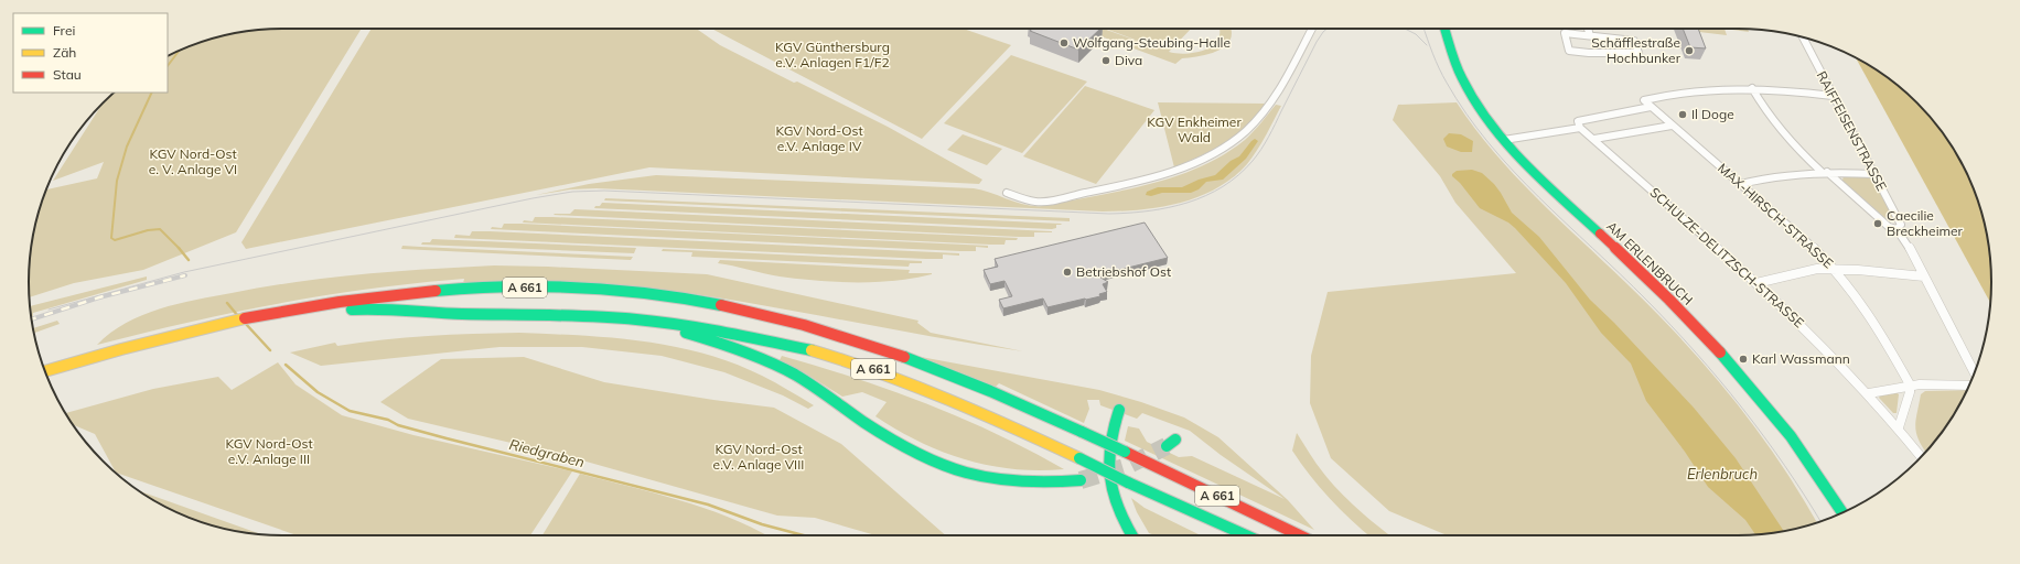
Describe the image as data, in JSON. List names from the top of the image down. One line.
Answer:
{"streets":{"main road":["AM ERLENBRUCH","A 661"],"street":["RAIFFEISENSTRASSE","MAX-HIRSCH-STRASSE","SCHULZE-DELITZSCH-STRASSE"]},"water":["Riedgraben","Erlenbruch"],"parks":["KGV Günthersburg e.V. Anlagen F1/F2","KGV Enkheimer Wald","KGV Nord-Ost e.V. Anlage IV","KGV Nord-Ost e. V. Anlage VI","KGV Nord-Ost e.V. Anlage III","KGV Nord-Ost e.V. Anlage VIII"],"places":["Wolfgang-Steubing-Halle","Schäfflestraße Hochbunker","Diva","Il Doge","Caecilie Breckheimer","Betriebshof Ost","Karl Wassmann"],"legend":["Frei","Zäh","Stau"]}
